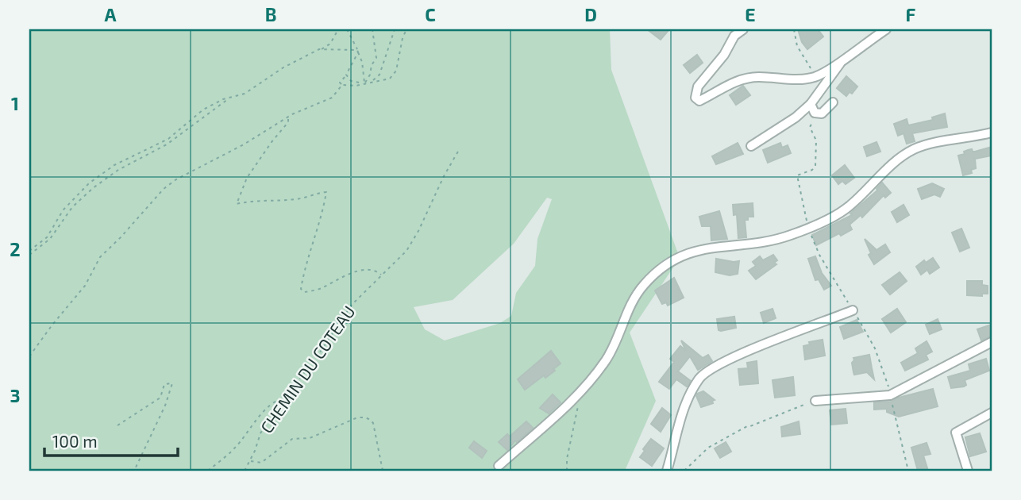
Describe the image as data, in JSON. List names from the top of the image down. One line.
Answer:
{"streets":{"path":["CHEMIN DU COTEAU"]},"scale_bar":"100 m","grid":{"columns":["A","B","C","D","E","F"],"rows":["1","2","3"]}}
